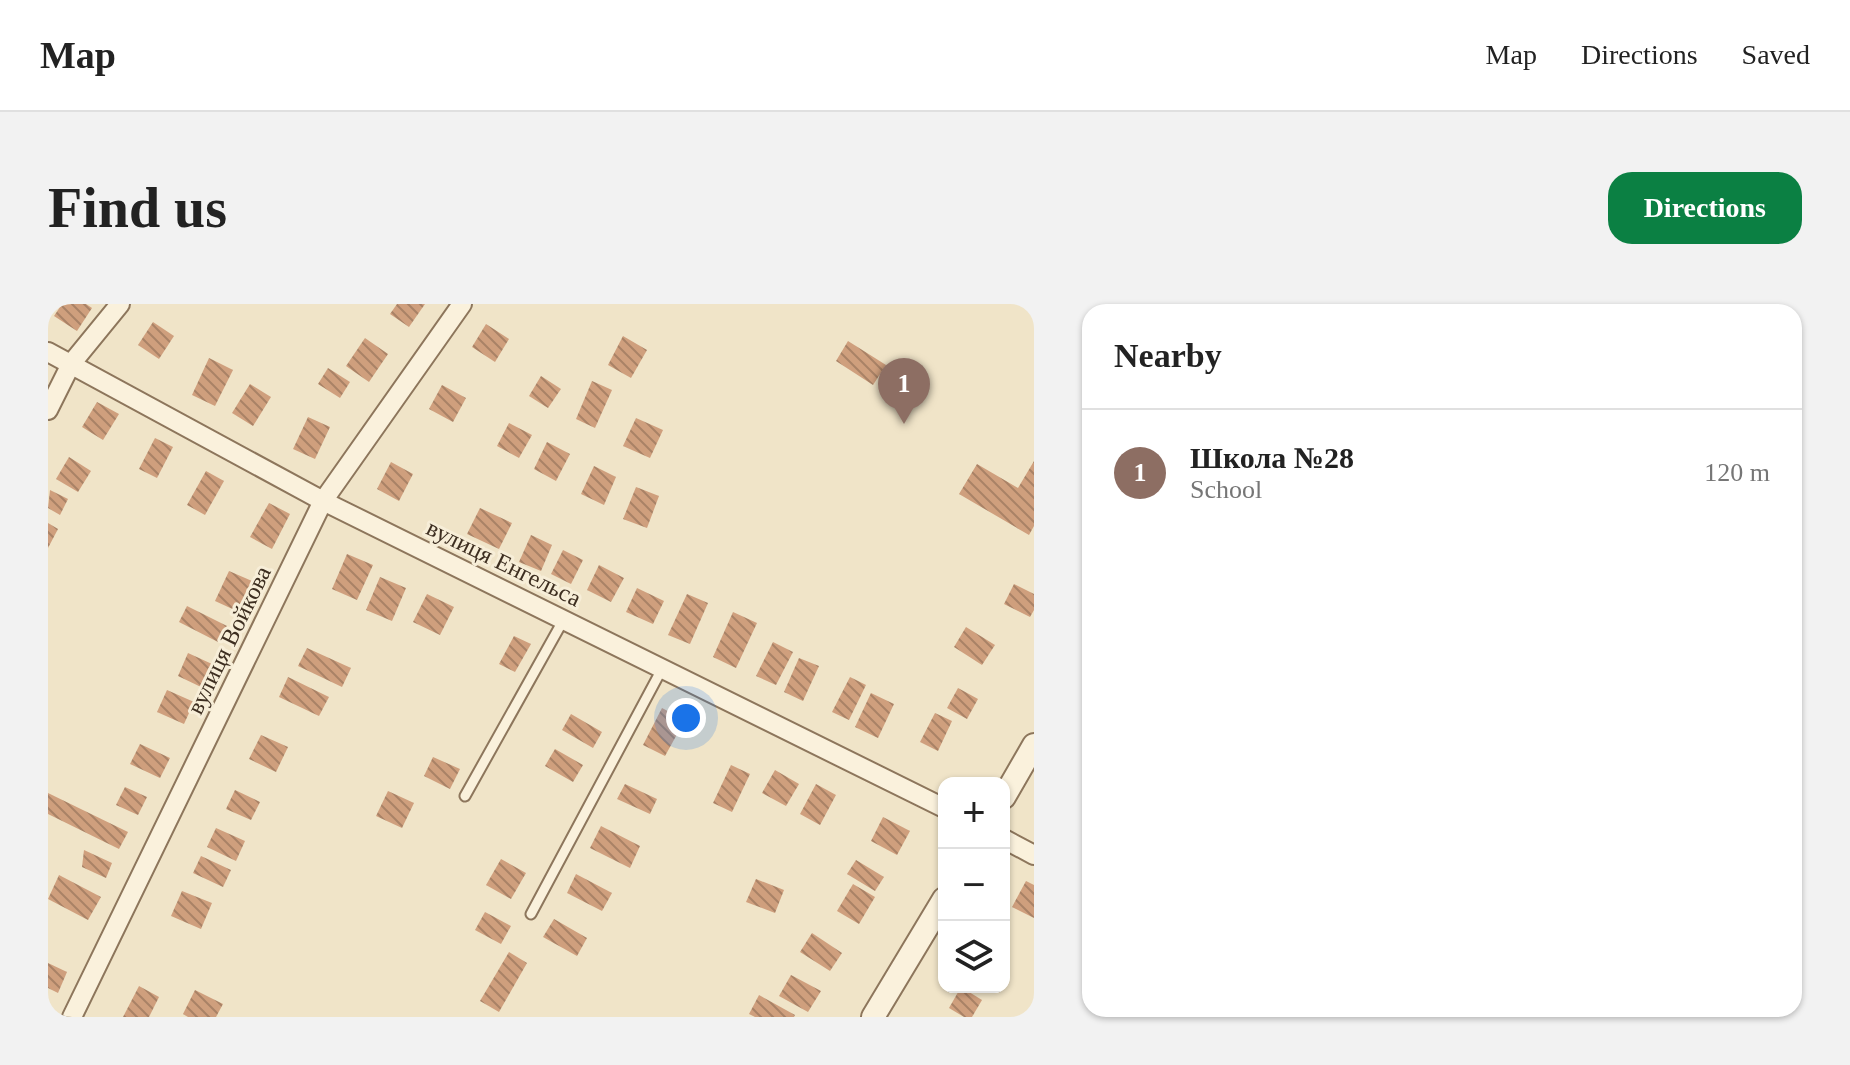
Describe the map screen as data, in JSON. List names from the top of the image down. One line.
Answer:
{"streets":{"street":["вулиця Енгельса","вулиця Войкова"]},"crossings":[["вулиця Енгельса","вулиця Войкова"]],"page":{"header":"Map","nav":["Map","Directions","Saved"],"buttons":"Directions","title":"Find us","heading":"Nearby","pins":"1","list":[{"mark":"1","name":"Школа №28","note":"School","value":"120 m"}],"map_buttons":["+","−"]}}
